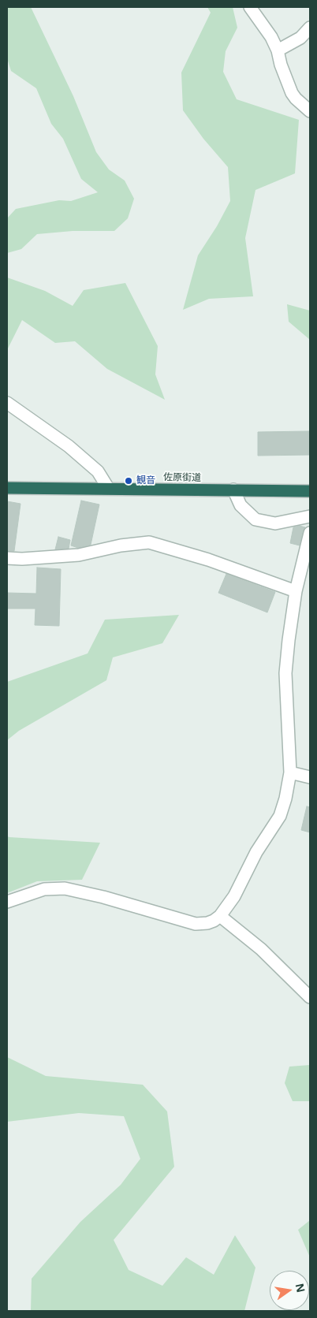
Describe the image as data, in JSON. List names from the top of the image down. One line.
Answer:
{"streets":{"highway":["佐原街道"]},"places":["観音"],"north":"right"}
